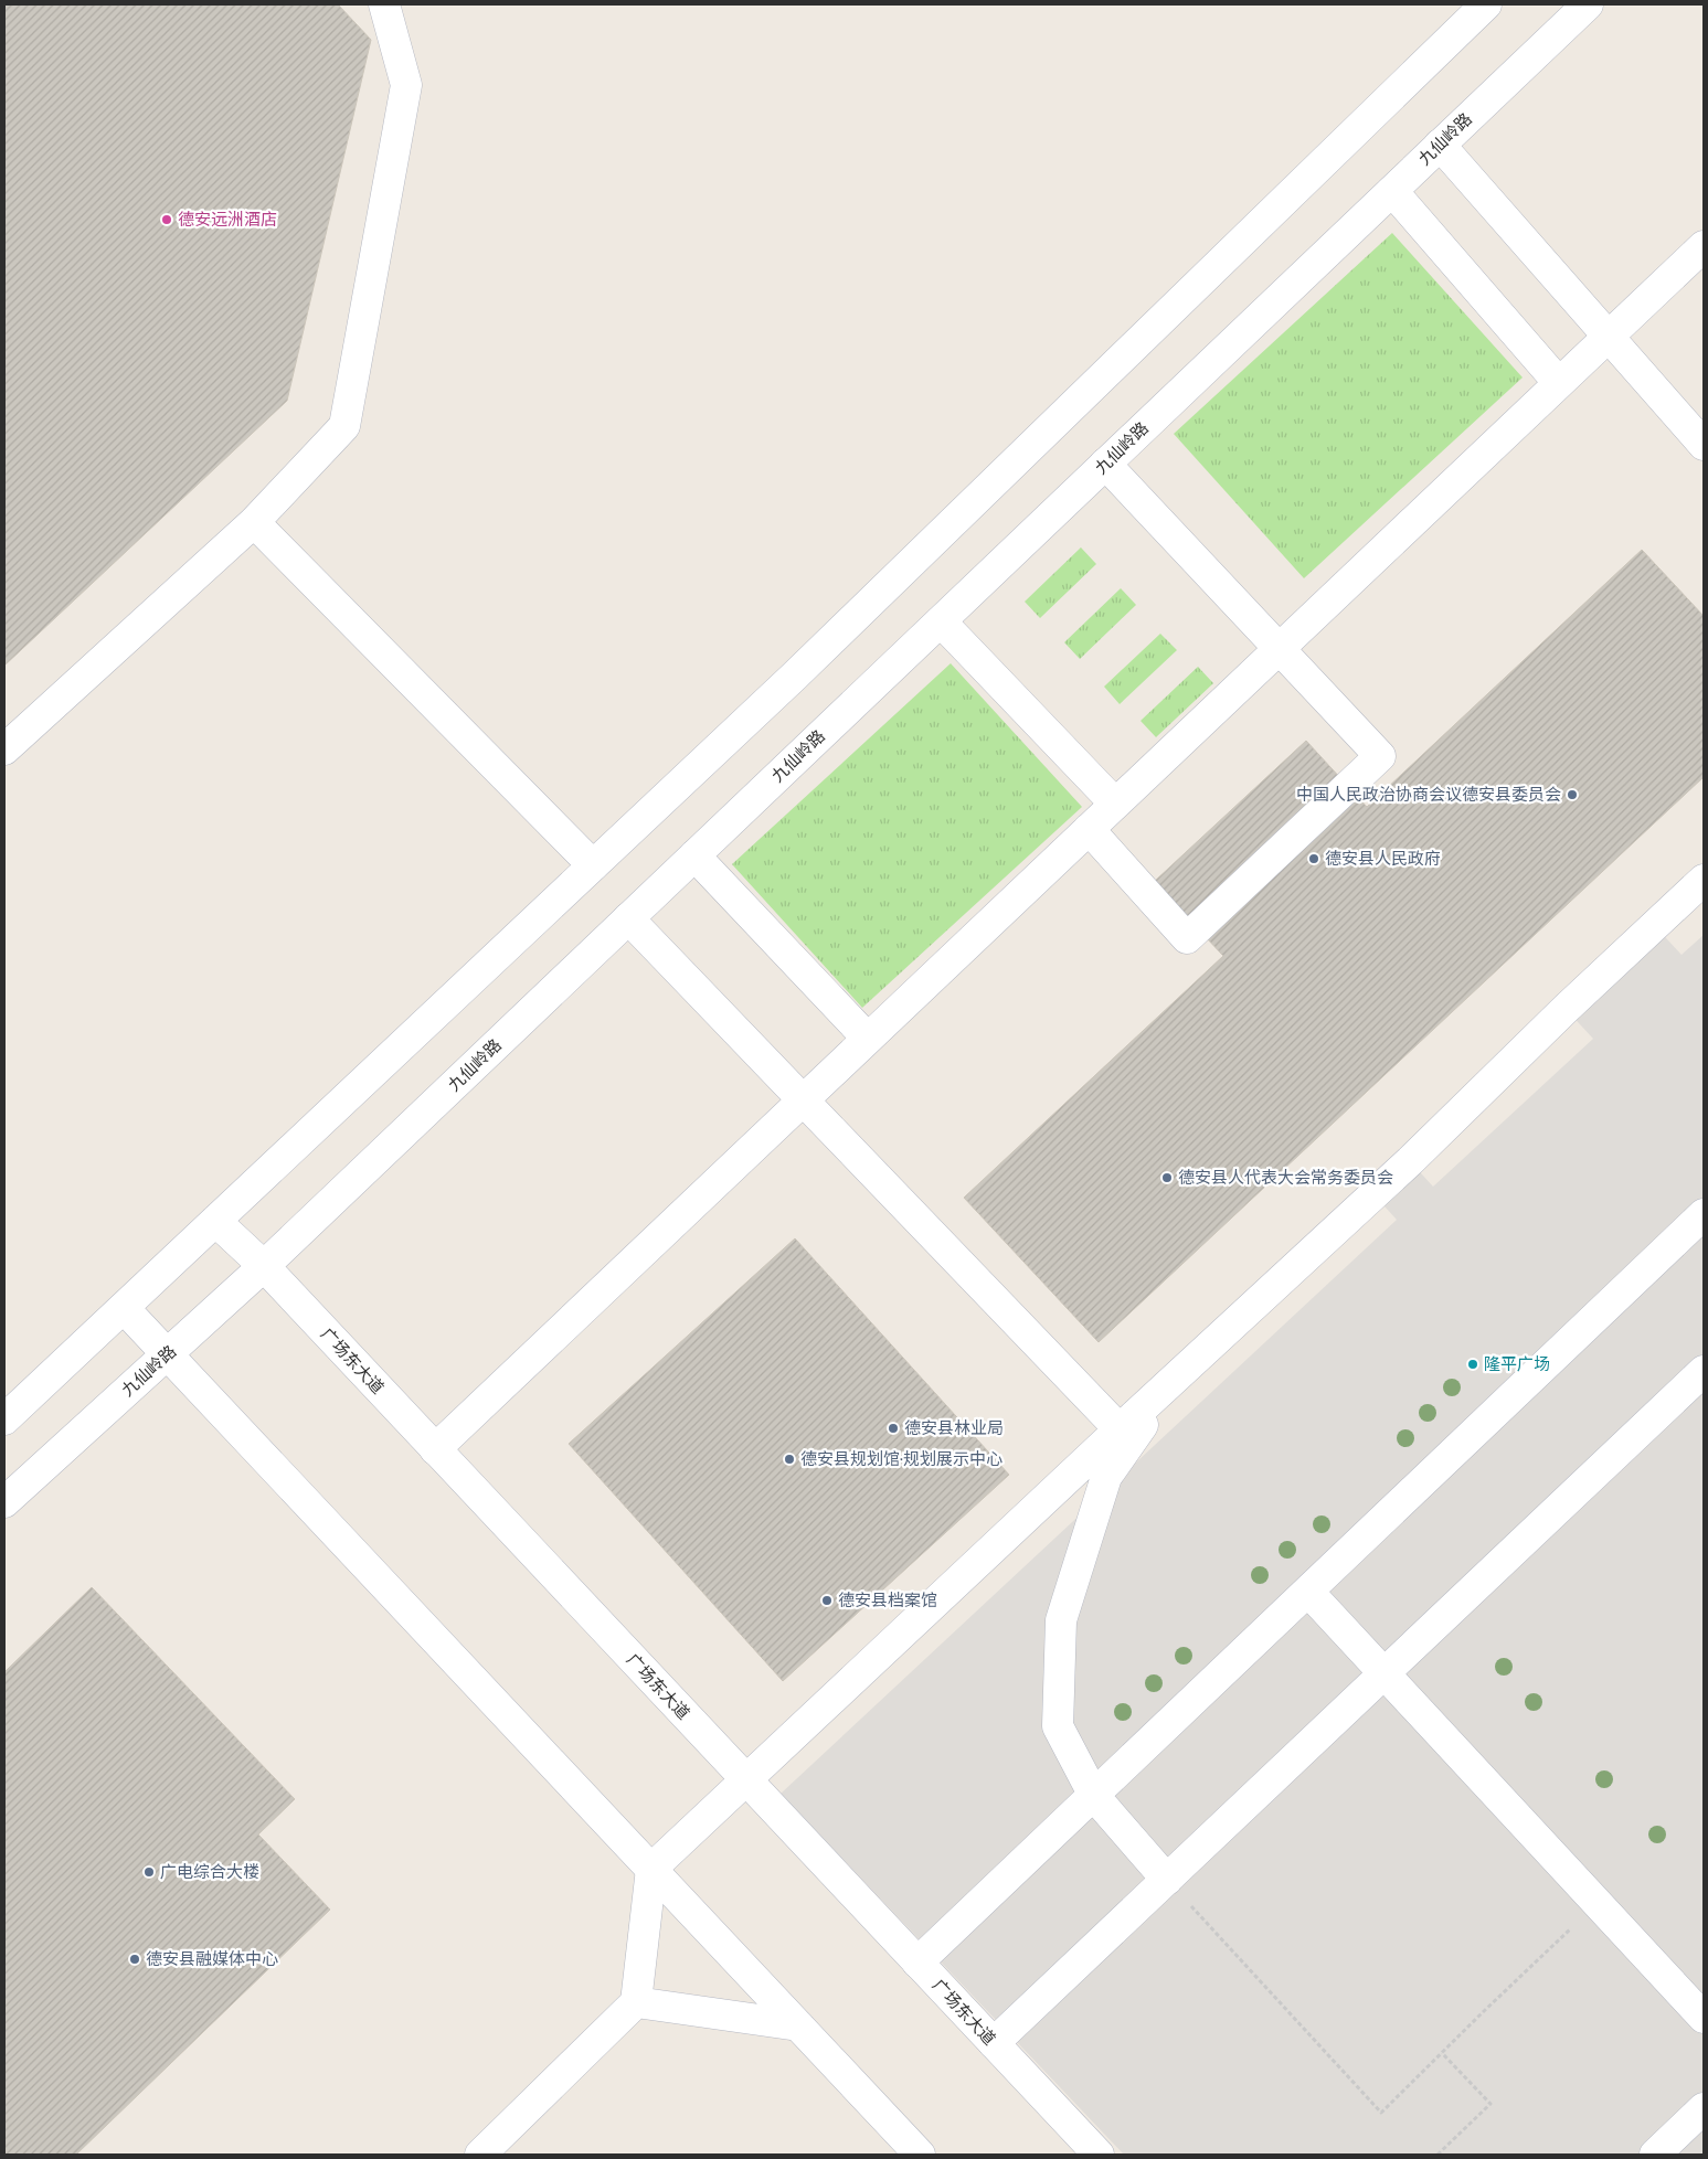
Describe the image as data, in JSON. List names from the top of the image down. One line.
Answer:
{"streets":{"street":["九仙岭路","广场东大道"]},"crossings":[["九仙岭路","广场东大道"]],"places":["德安远洲酒店","中国人民政治协商会议德安县委员会","德安县人民政府","德安县人代表大会常务委员会","隆平广场","德安县林业局","德安县规划馆·规划展示中心","德安县档案馆","广电综合大楼","德安县融媒体中心"]}
